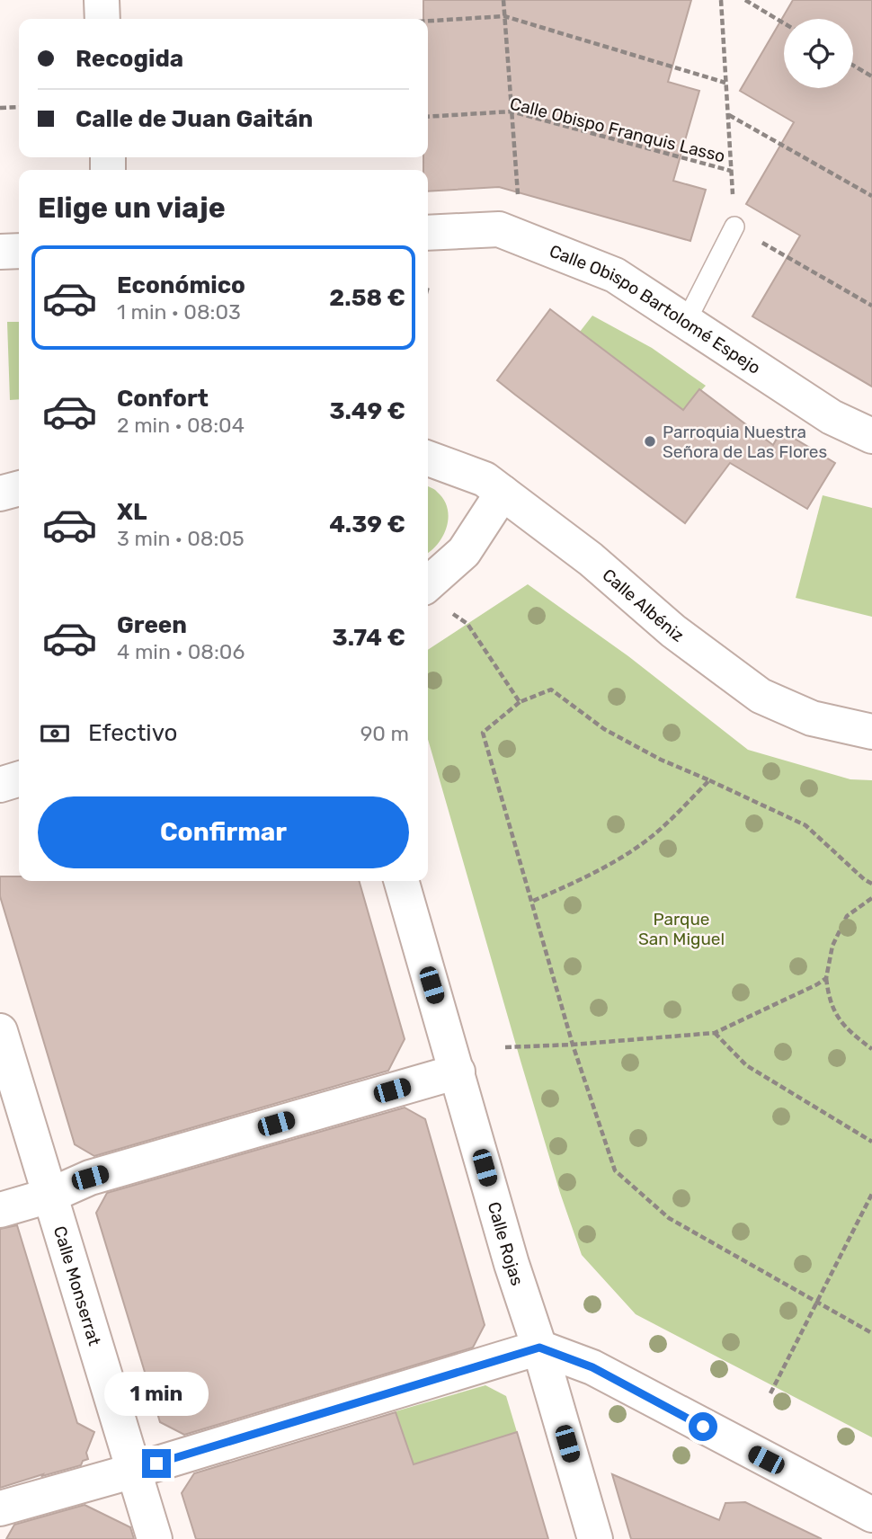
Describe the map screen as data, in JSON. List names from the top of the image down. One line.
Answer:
{"streets":{"street":["Calle Obispo Bartolomé Espejo","Calle Albéniz","Calle Rojas","Calle Monserrat"],"path":["Calle Obispo Franquis Lasso"]},"parks":["Parque San Miguel"],"places":["Parroquia Nuestra Señora de Las Flores"],"page":{"banner":["Recogida","Calle de Juan Gaitán"],"heading":"Elige un viaje","list":[{"name":"Económico","note":"1 min · 08:03","value":"2.58 €"},{"name":"Confort","note":"2 min · 08:04","value":"3.49 €"},{"name":"XL","note":"3 min · 08:05","value":"4.39 €"},{"name":"Green","note":"4 min · 08:06","value":"3.74 €"}],"pay":["Efectivo","90 m"],"buttons":"Confirmar","bubble":"1 min"}}
